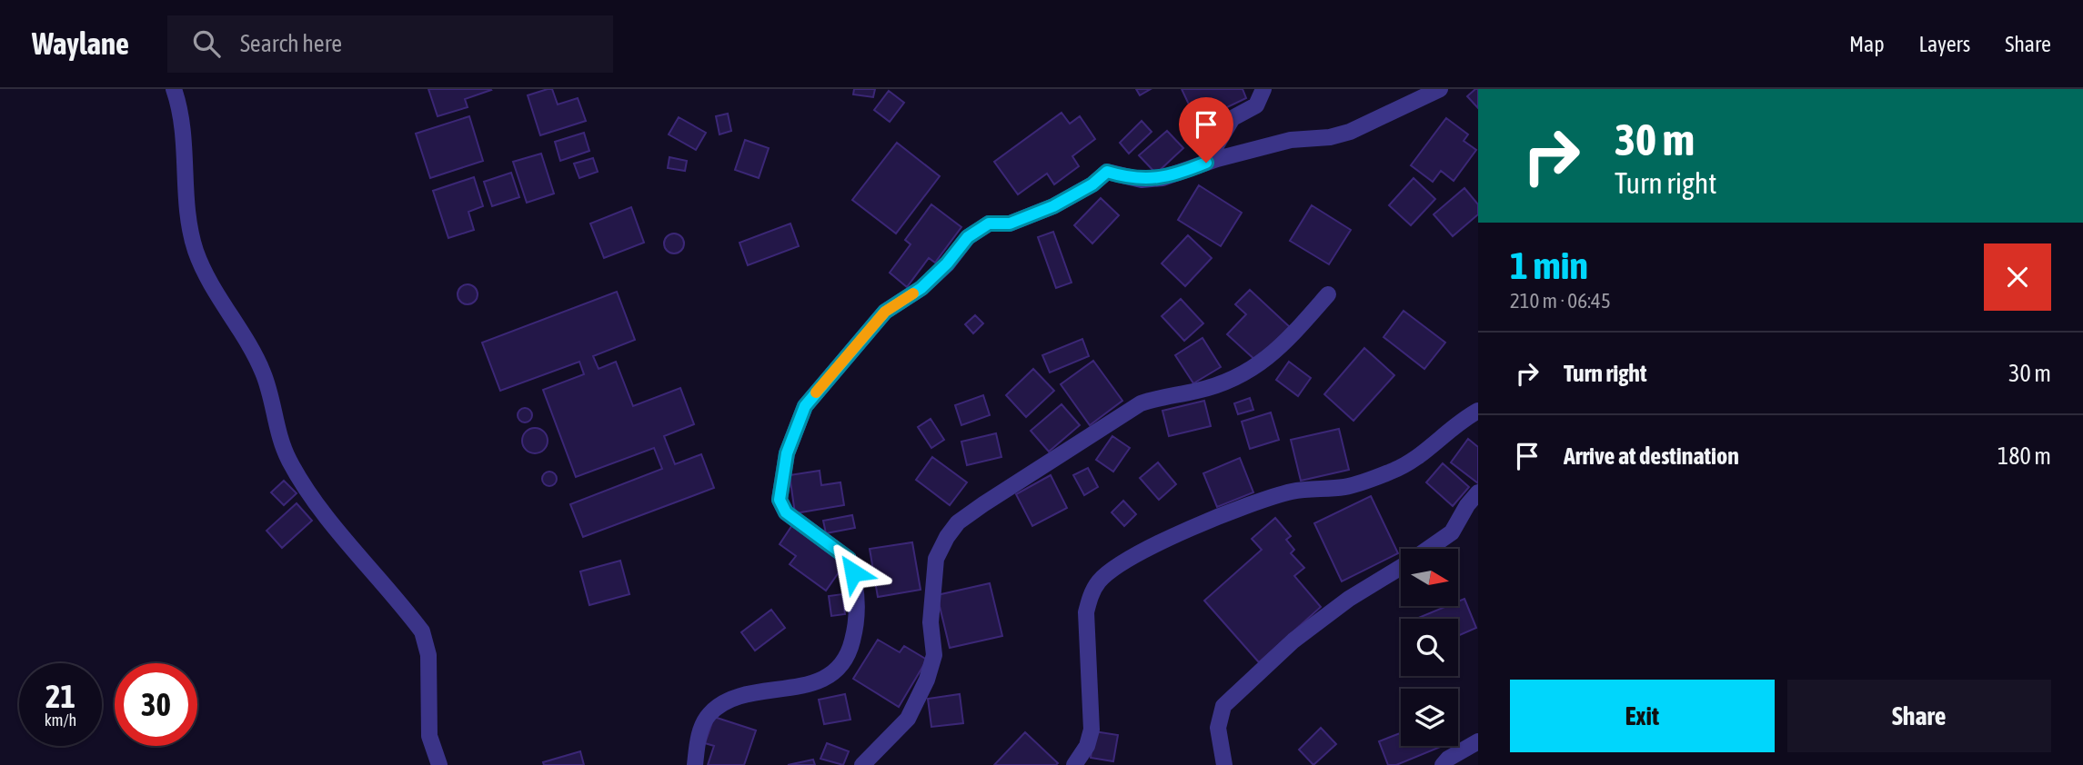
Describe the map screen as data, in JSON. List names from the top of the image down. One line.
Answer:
{"north":"right","page":{"header":"Waylane","search":"Search here","nav":["Map","Layers","Share"],"turn":["30 m","Turn right"],"heading":["1 min","210 m · 06:45"],"list":[{"name":"Turn right","value":"30 m"},{"name":"Arrive at destination","value":"180 m"}],"speed":"21 km/h","limit":"30","buttons":["Exit","Share"]}}
